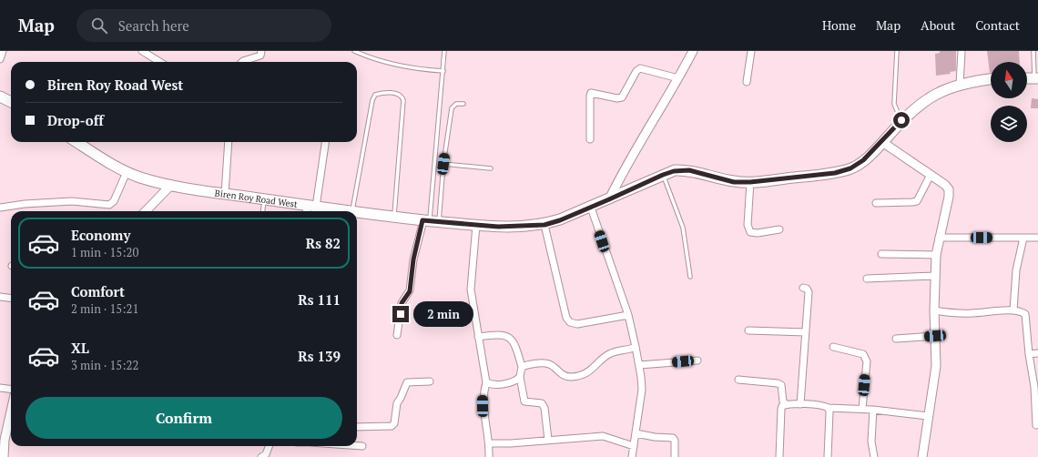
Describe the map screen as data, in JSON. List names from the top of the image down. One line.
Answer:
{"streets":{"main road":["Biren Roy Road West"]},"north":"top","page":{"header":"Map","search":"Search here","nav":["Home","Map","About","Contact"],"banner":["Biren Roy Road West","Drop-off"],"list":[{"name":"Economy","note":"1 min · 15:20","value":"Rs 82"},{"name":"Comfort","note":"2 min · 15:21","value":"Rs 111"},{"name":"XL","note":"3 min · 15:22","value":"Rs 139"}],"bubble":"2 min","buttons":"Confirm"}}
